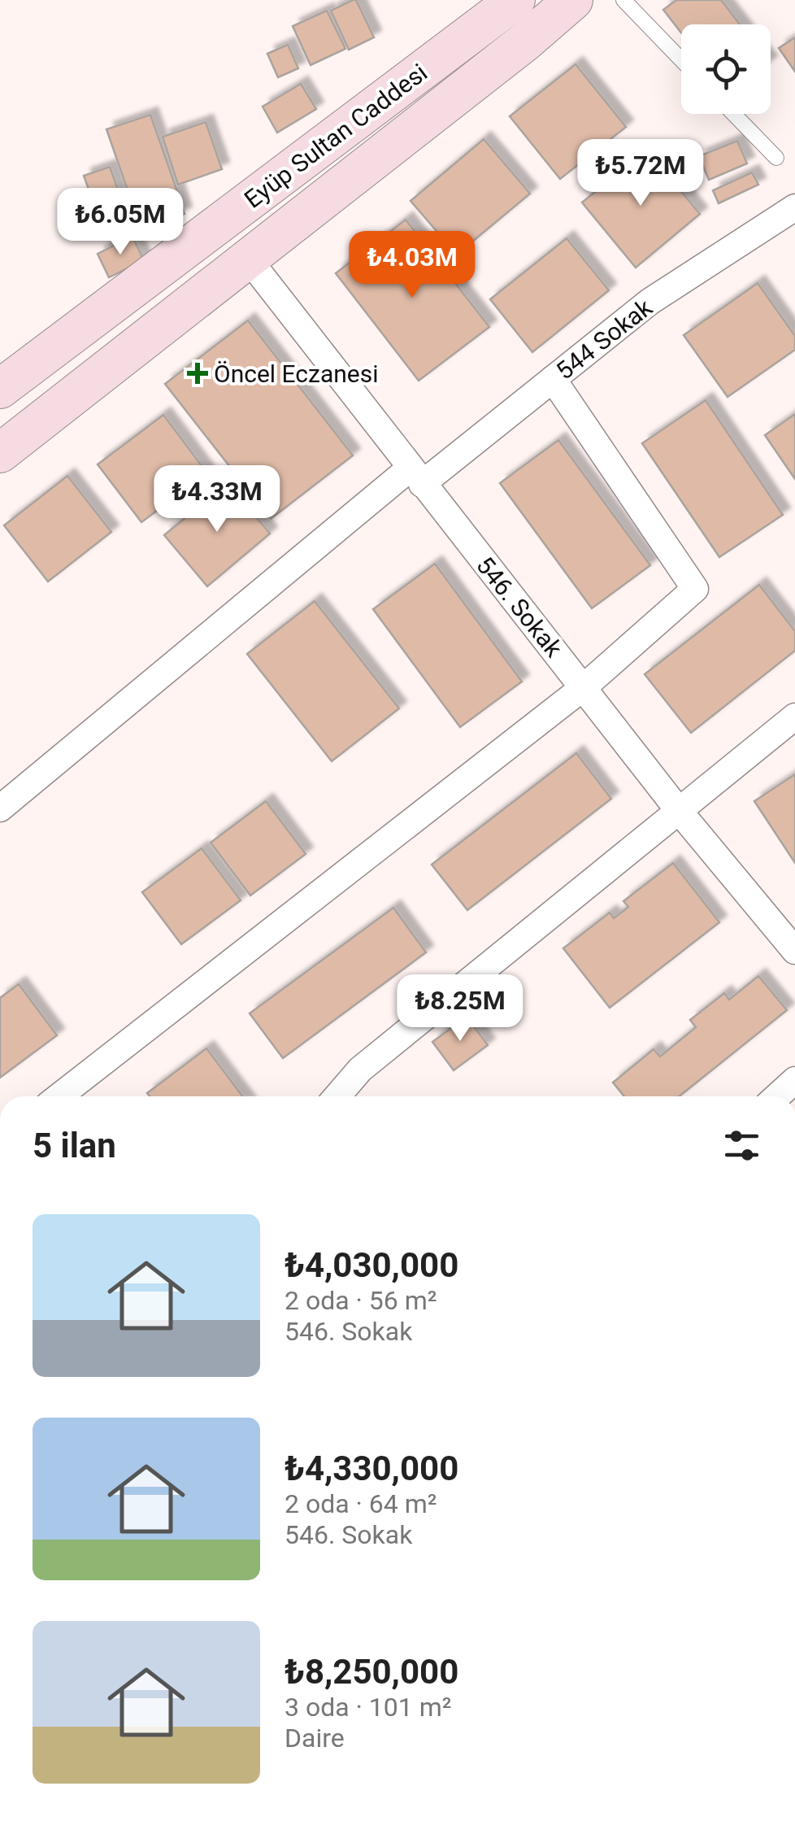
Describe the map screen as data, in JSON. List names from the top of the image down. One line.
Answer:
{"streets":{"main road":["Eyüp Sultan Caddesi"],"street":["544 Sokak","546. Sokak"]},"crossings":[["544 Sokak","546. Sokak"]],"places":{"health":["Öncel Eczanesi"]},"page":{"price":["₺5.72M","₺6.05M","₺4.03M","₺4.33M","₺8.25M"],"heading":"5 ilan","list":[{"name":"₺4,030,000","note":"2 oda · 56 m² · 546. Sokak"},{"name":"₺4,330,000","note":"2 oda · 64 m² · 546. Sokak"},{"name":"₺8,250,000","note":"3 oda · 101 m² · Daire"}]}}
